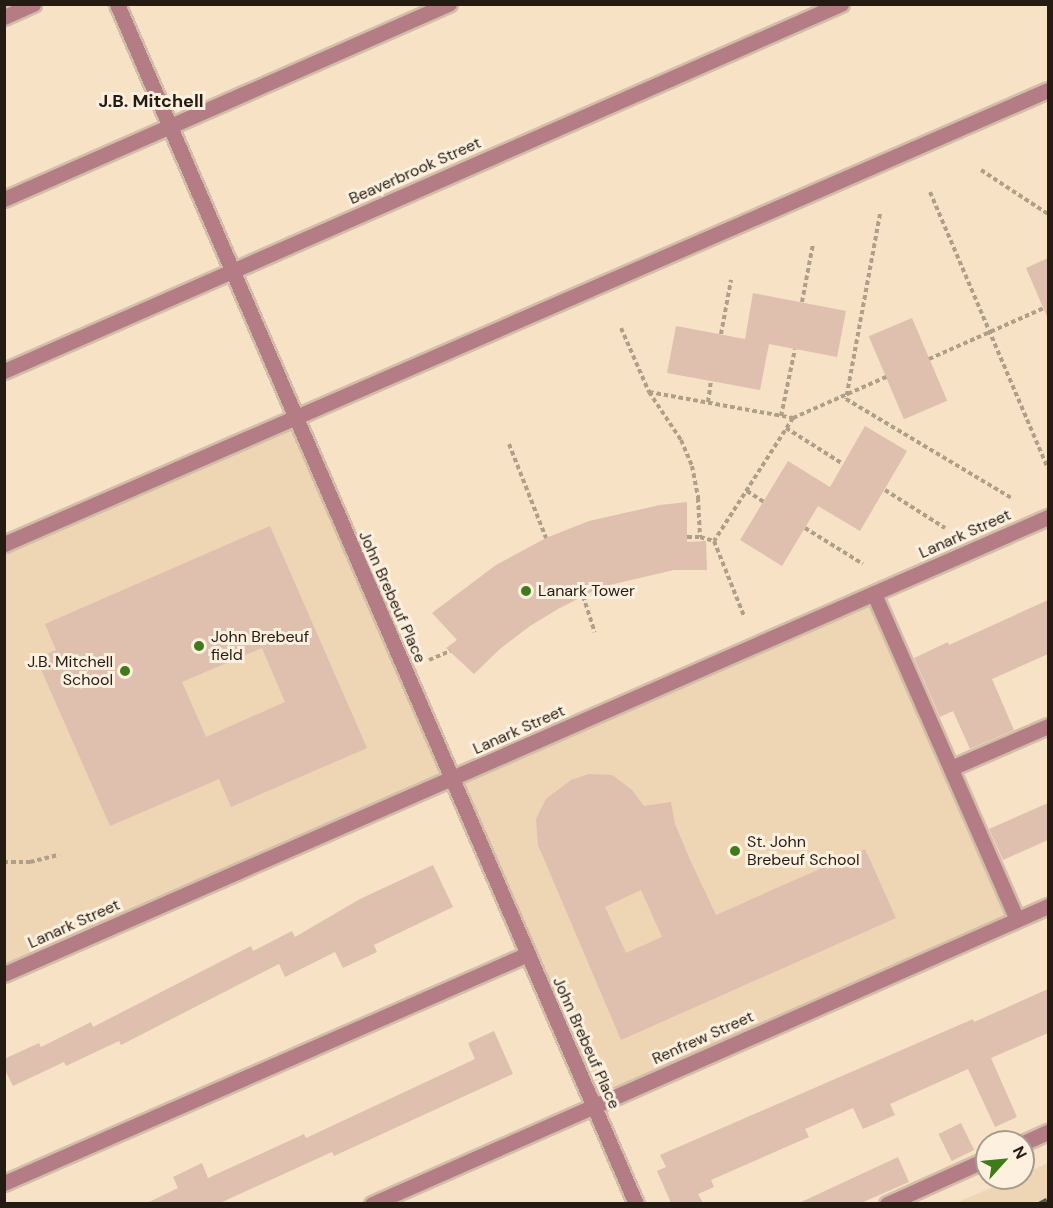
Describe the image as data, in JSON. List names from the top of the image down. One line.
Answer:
{"streets":{"street":["Beaverbrook Street","Lanark Street","John Brebeuf Place","Renfrew Street"]},"crossings":[["Beaverbrook Street","John Brebeuf Place"],["Lanark Street","John Brebeuf Place"],["John Brebeuf Place","Renfrew Street"]],"districts":["J.B. Mitchell"],"places":["Lanark Tower","John Brebeuf field","J.B. Mitchell School","St. John Brebeuf School"],"north":"top right"}
